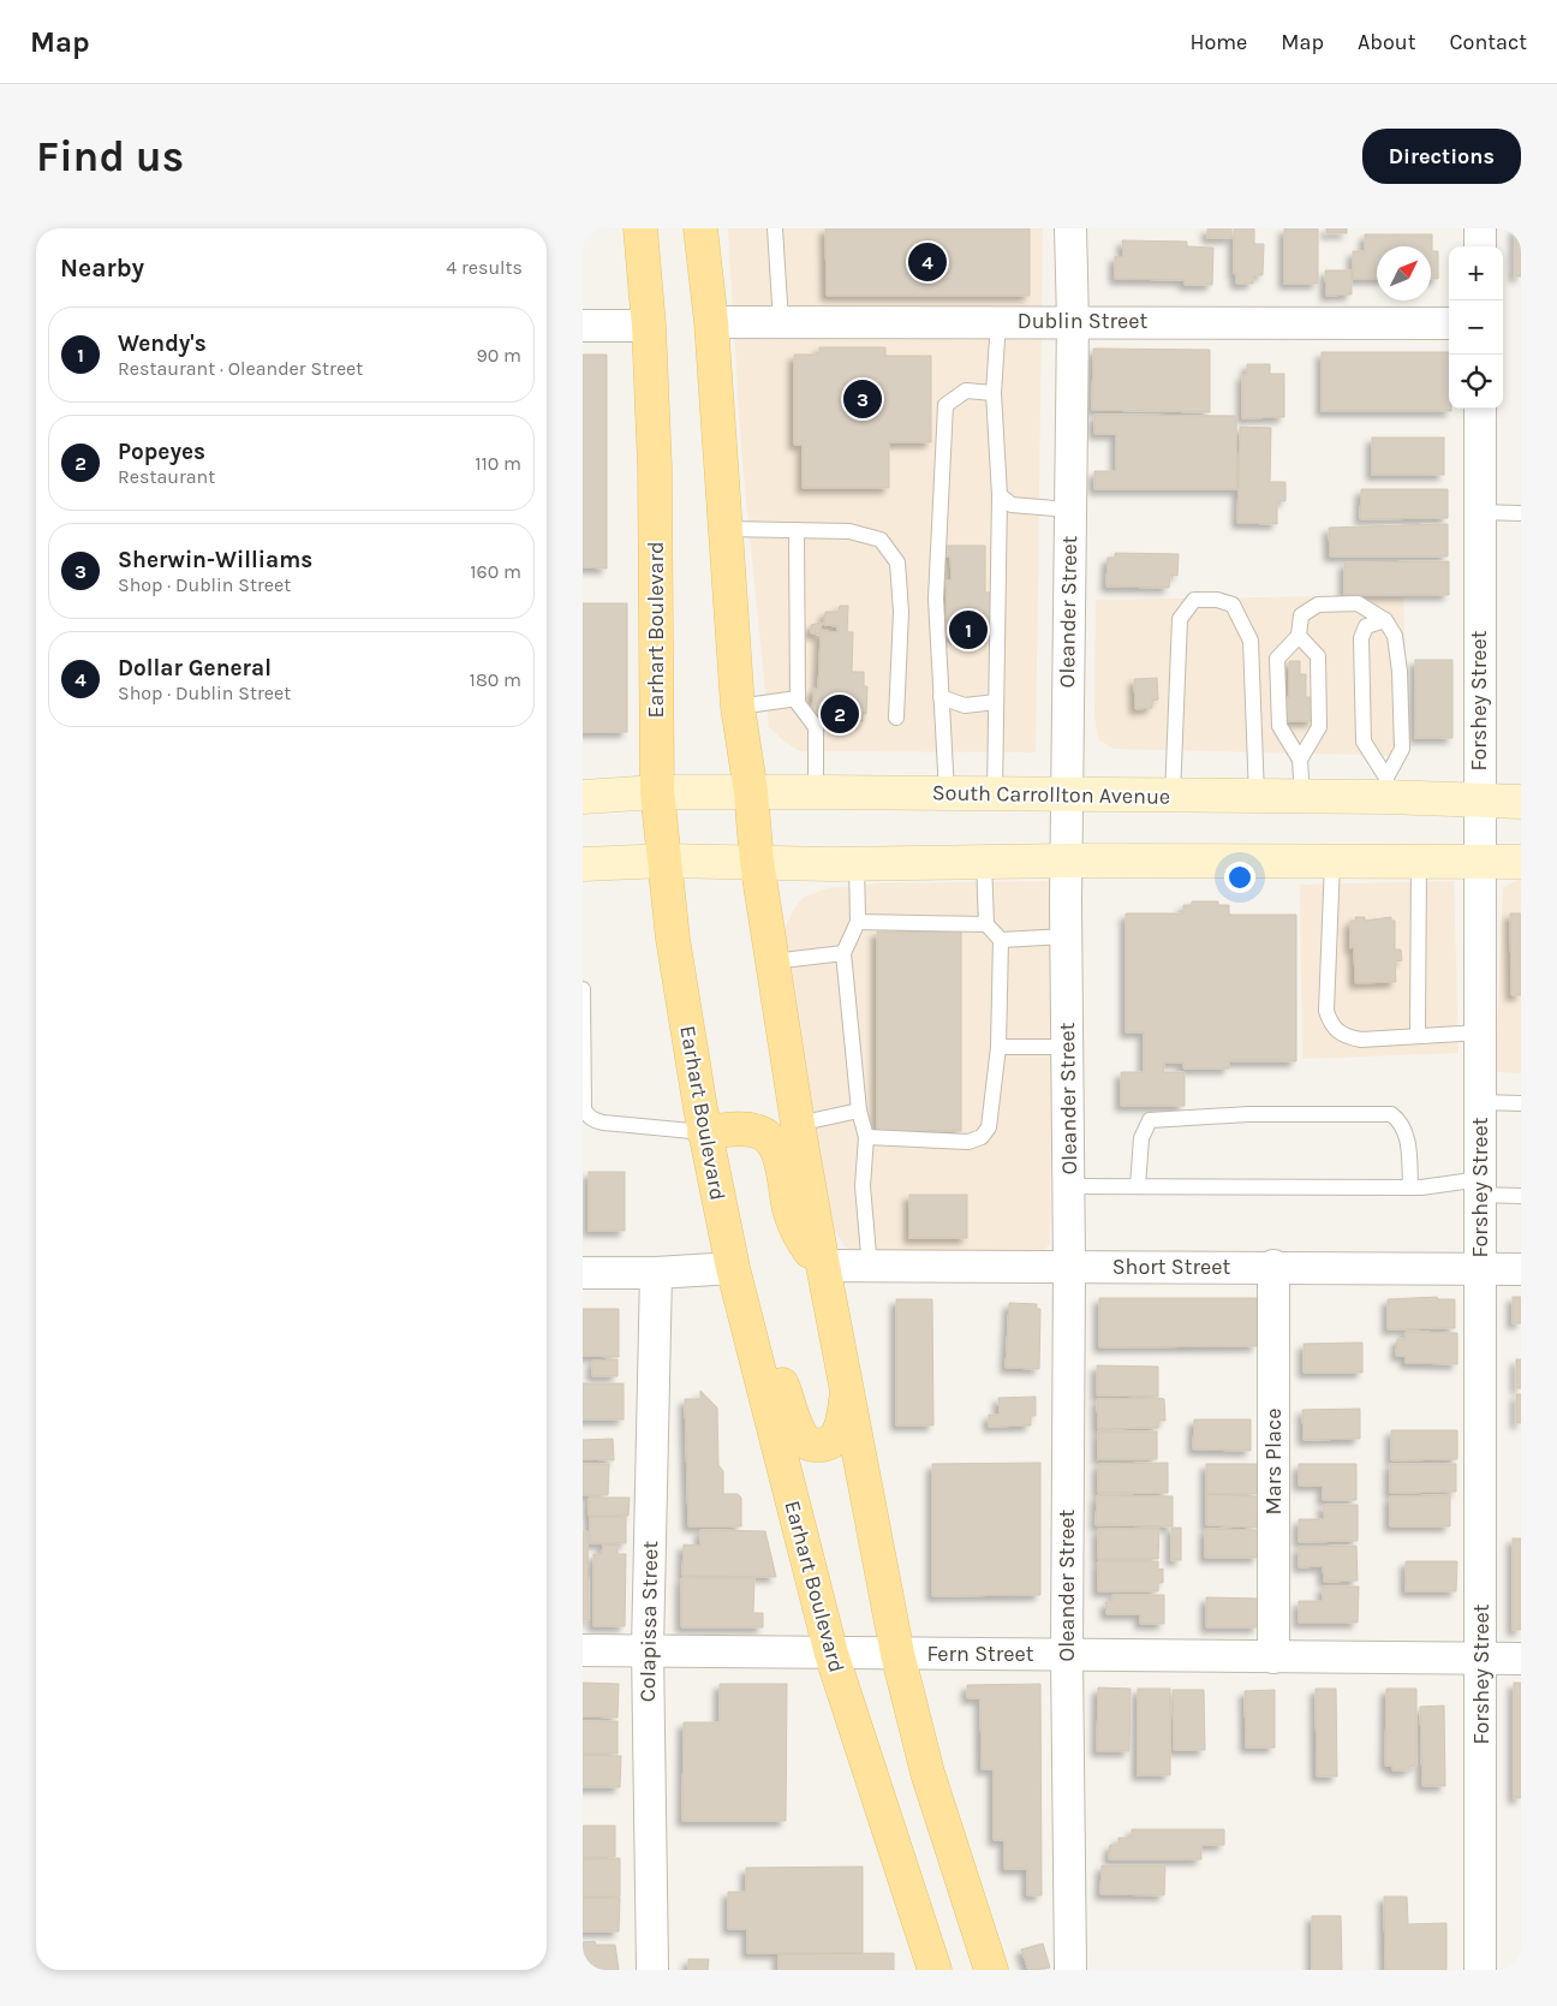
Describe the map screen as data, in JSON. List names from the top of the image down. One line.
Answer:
{"streets":{"main road":["Earhart Boulevard","South Carrollton Avenue"],"street":["Dublin Street","Oleander Street","Forshey Street","Short Street","Mars Place","Colapissa Street","Fern Street"]},"crossings":[["Dublin Street","Oleander Street"],["Oleander Street","South Carrollton Avenue"],["Oleander Street","Short Street"],["Oleander Street","Fern Street"],["Earhart Boulevard","South Carrollton Avenue"],["Earhart Boulevard","Fern Street"],["Forshey Street","South Carrollton Avenue"],["Forshey Street","Short Street"],["Forshey Street","Fern Street"],["Short Street","Mars Place"],["Mars Place","Fern Street"],["Colapissa Street","Fern Street"]],"north":"top right","page":{"header":"Map","nav":["Home","Map","About","Contact"],"buttons":"Directions","title":"Find us","heading":["Nearby","4 results"],"pins":["4","3","1","2"],"map_buttons":["+","−"],"list":[{"mark":"1","name":"Wendy's","note":"Restaurant · Oleander Street","value":"90 m"},{"mark":"2","name":"Popeyes","note":"Restaurant","value":"110 m"},{"mark":"3","name":"Sherwin-Williams","note":"Shop · Dublin Street","value":"160 m"},{"mark":"4","name":"Dollar General","note":"Shop · Dublin Street","value":"180 m"}]}}
